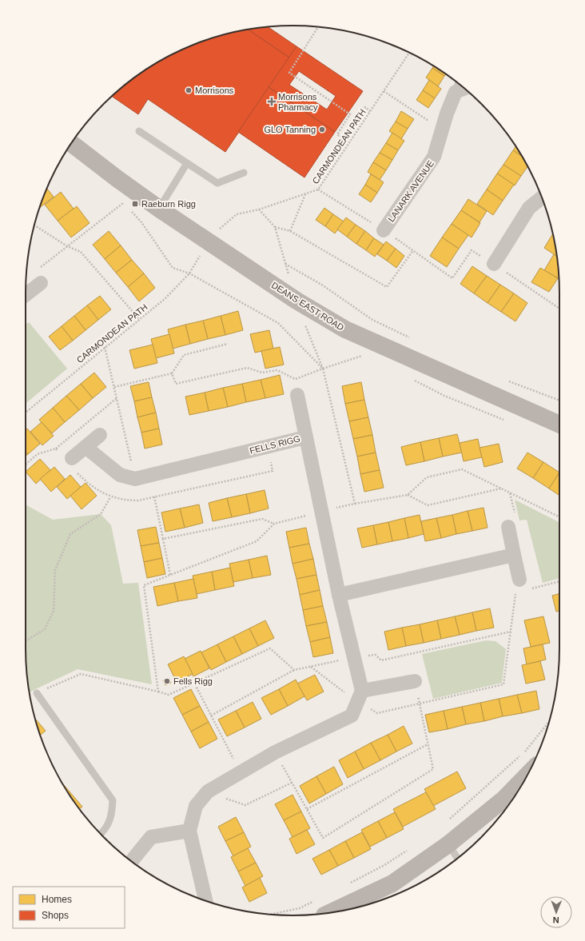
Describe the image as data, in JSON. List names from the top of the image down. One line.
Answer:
{"streets":{"street":["LANARK AVENUE","DEANS EAST ROAD","FELLS RIGG"],"path":["CARMONDEAN PATH"]},"places":{"other":["Morrisons","GLO Tanning","Fells Rigg"],"health":["Morrisons Pharmacy"],"transit":["Raeburn Rigg"]},"legend":["Homes","Shops"],"north":"bottom"}
